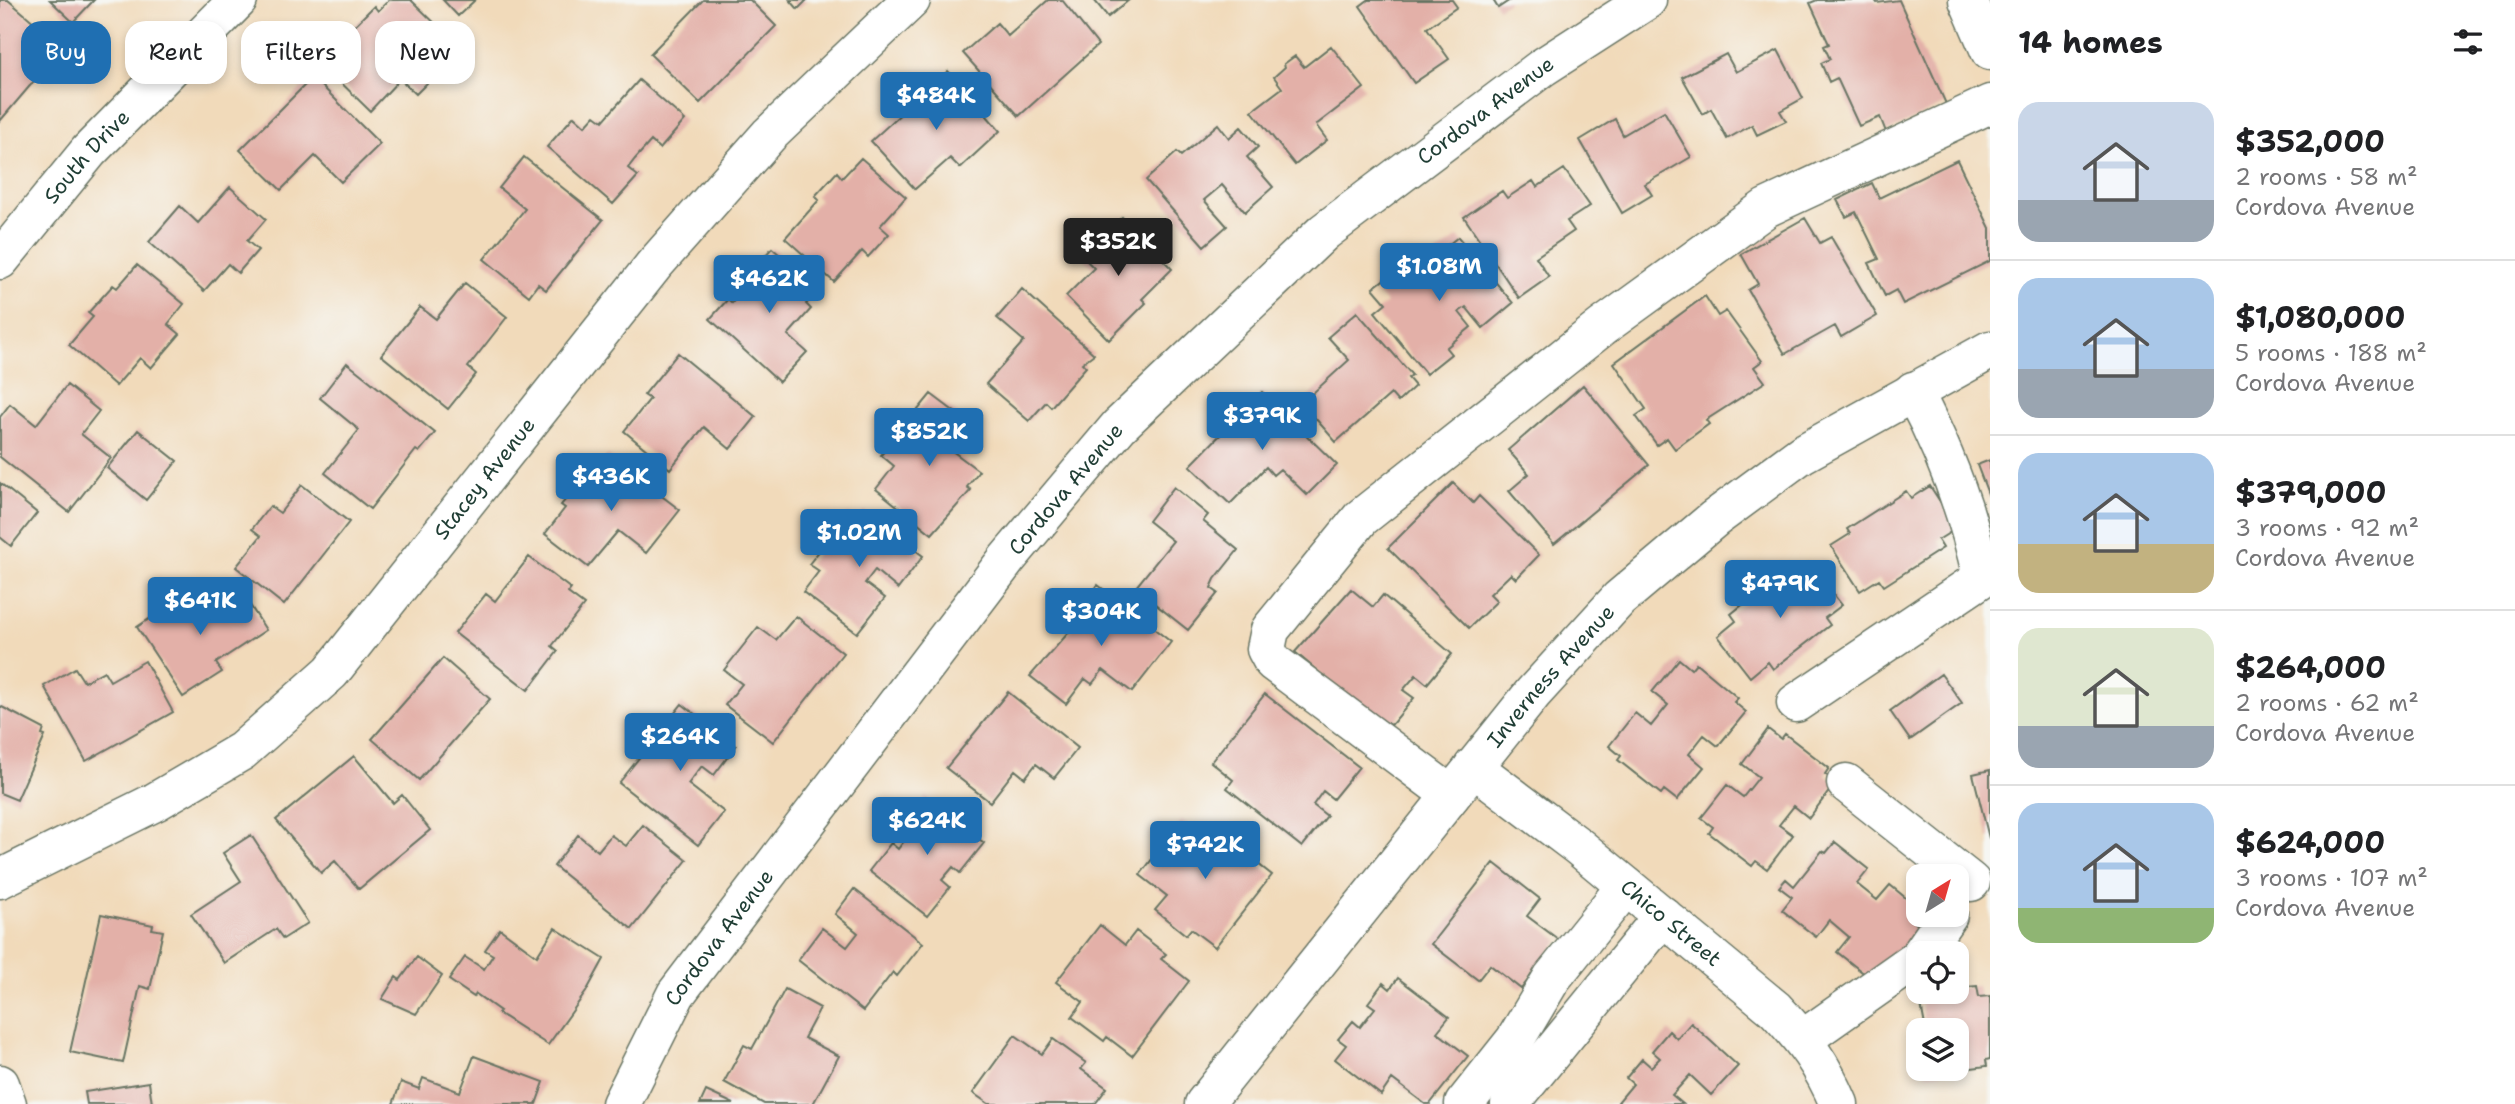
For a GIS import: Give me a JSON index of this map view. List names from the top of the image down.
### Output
{
  "streets": {
    "street": [
      "Cordova Avenue",
      "South Drive",
      "Stacey Avenue",
      "Inverness Avenue",
      "Chico Street"
    ]
  },
  "crossings": [
    ["Inverness Avenue", "Chico Street"]
  ],
  "north": "top right",
  "page": {
    "heading": "14 homes",
    "chip": [
      "Buy",
      "Rent",
      "Filters",
      "New"
    ],
    "price": [
      "$484K",
      "$352K",
      "$1.08M",
      "$462K",
      "$379K",
      "$852K",
      "$436K",
      "$1.02M",
      "$479K",
      "$641K",
      "$304K",
      "$264K",
      "$624K",
      "$742K"
    ],
    "list": [
      {
        "name": "$352,000",
        "note": "2 rooms · 58 m² · Cordova Avenue"
      },
      {
        "name": "$1,080,000",
        "note": "5 rooms · 188 m² · Cordova Avenue"
      },
      {
        "name": "$379,000",
        "note": "3 rooms · 92 m² · Cordova Avenue"
      },
      {
        "name": "$264,000",
        "note": "2 rooms · 62 m² · Cordova Avenue"
      },
      {
        "name": "$624,000",
        "note": "3 rooms · 107 m² · Cordova Avenue"
      }
    ]
  }
}
